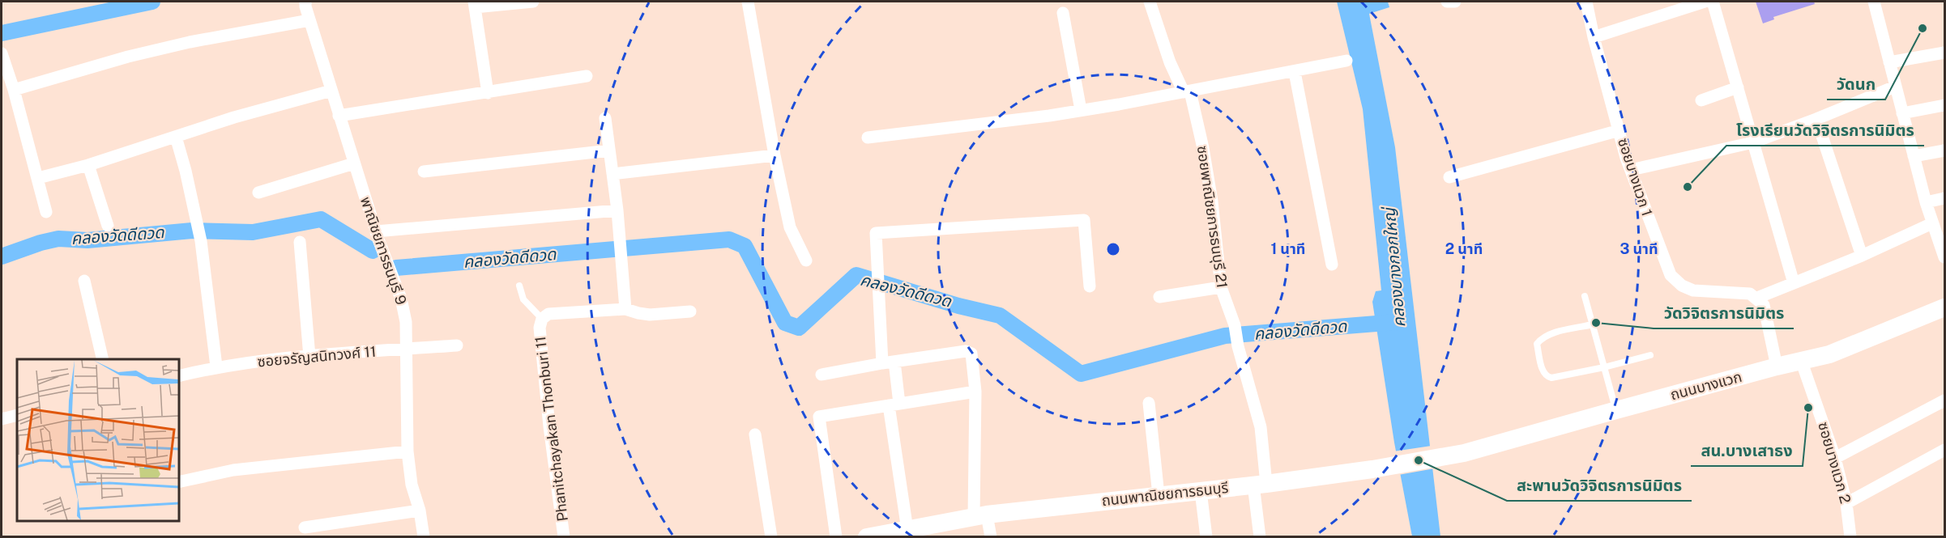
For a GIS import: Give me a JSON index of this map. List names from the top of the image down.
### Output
{
  "streets": {
    "main road": ["ถนนบางแวก", "ถนนพาณิชยการธนบุรี"],
    "street": [
      "ซอยบางแวก 1",
      "ซอยพาณิชยการธนบุรี 21",
      "พาณิชยการธนบุรี 9",
      "ซอยจรัญสนิทวงศ์ 11",
      "Phanitchayakan Thonburi 11",
      "ซอยบางแวก 2"
    ]
  },
  "crossings": [
    ["ซอยพาณิชยการธนบุรี 21", "ถนนพาณิชยการธนบุรี"],
    ["พาณิชยการธนบุรี 9", "ซอยจรัญสนิทวงศ์ 11"],
    ["ถนนบางแวก", "ซอยบางแวก 2"],
    ["ถนนบางแวก", "ถนนพาณิชยการธนบุรี"]
  ],
  "water": ["คลองวัดดีดวด", "คลองบางกอกใหญ่"],
  "places": [
    "วัดนก",
    "โรงเรียนวัดวิจิตรการนิมิตร",
    "วัดวิจิตรการนิมิตร",
    "สน.บางเสาธง",
    "สะพานวัดวิจิตรการนิมิตร"
  ],
  "rings": ["1 นาที", "2 นาที", "3 นาที"]
}
